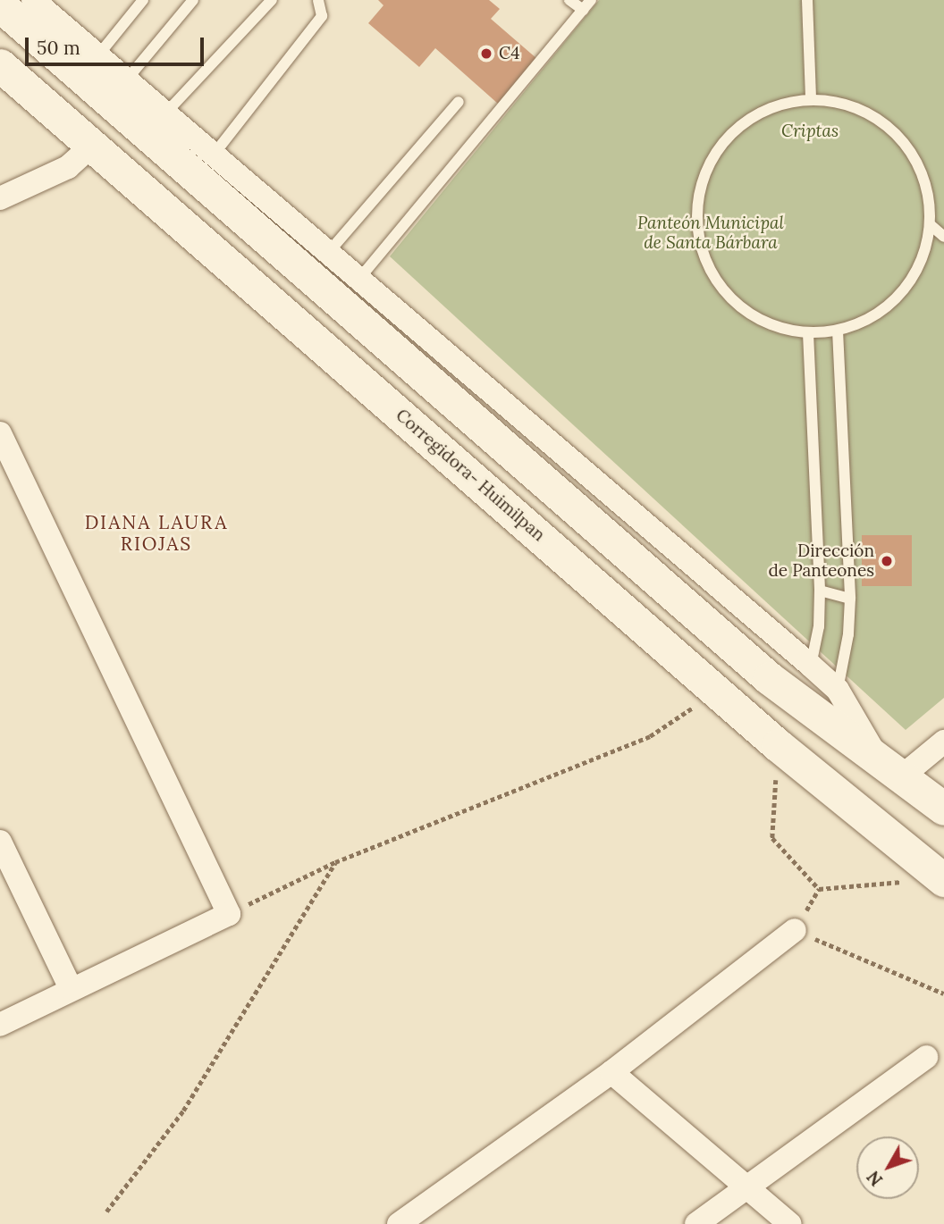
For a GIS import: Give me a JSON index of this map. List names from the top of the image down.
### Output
{
  "streets": {
    "main road": ["Corregidora- Huimilpan"]
  },
  "districts": ["DIANA LAURA RIOJAS"],
  "parks": ["Criptas", "Panteón Municipal de Santa Bárbara"],
  "places": ["C4", "Dirección de Panteones"],
  "scale_bar": "50 m",
  "north": "bottom left"
}
